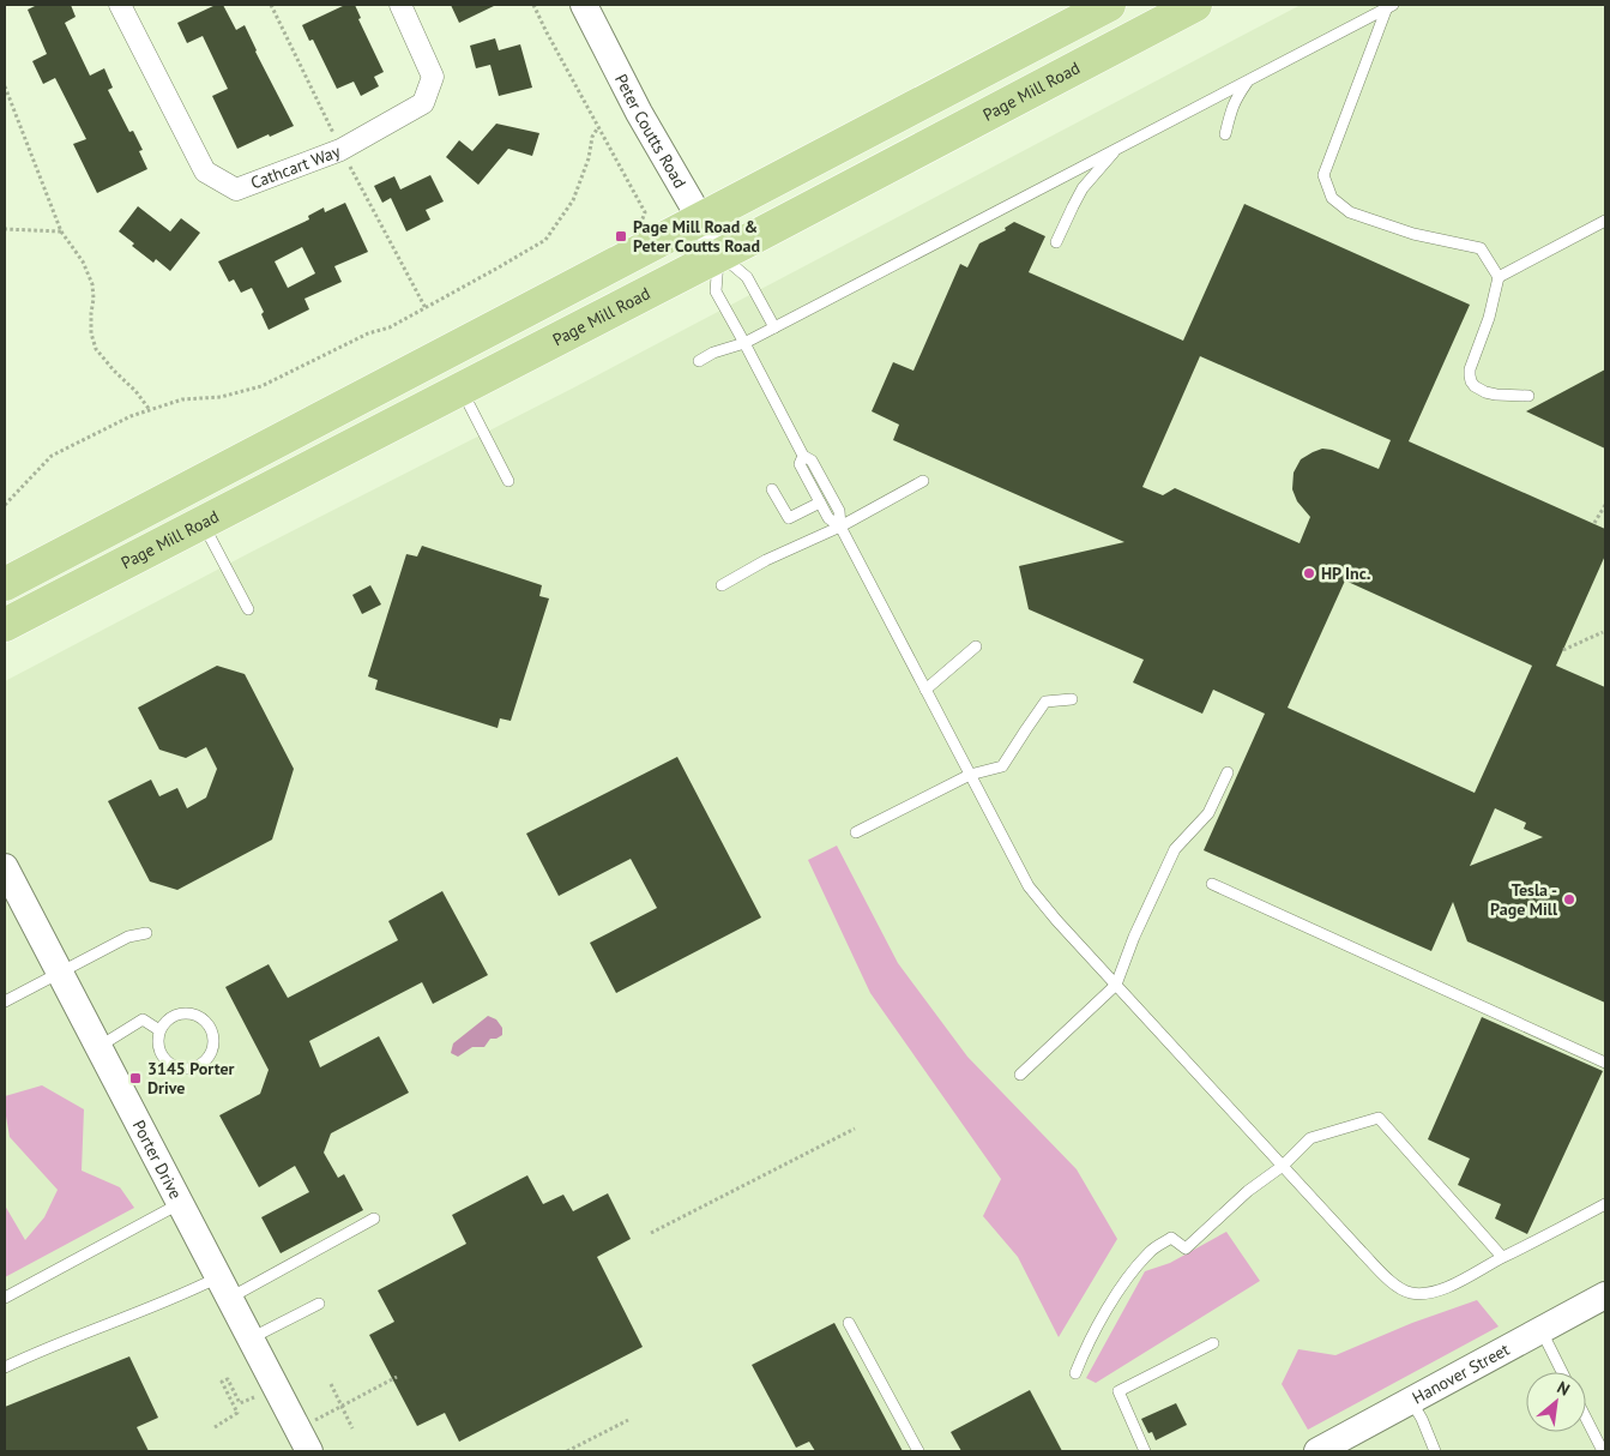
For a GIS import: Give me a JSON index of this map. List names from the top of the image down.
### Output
{
  "streets": {
    "main road": ["Page Mill Road"],
    "street": [
      "Peter Coutts Road",
      "Cathcart Way",
      "Porter Drive",
      "Hanover Street"
    ]
  },
  "crossings": [
    ["Page Mill Road", "Peter Coutts Road"]
  ],
  "places": {
    "transit": ["Page Mill Road & Peter Coutts Road", "3145 Porter Drive"],
    "other": ["HP Inc.", "Tesla - Page Mill"]
  },
  "north": "top right"
}
